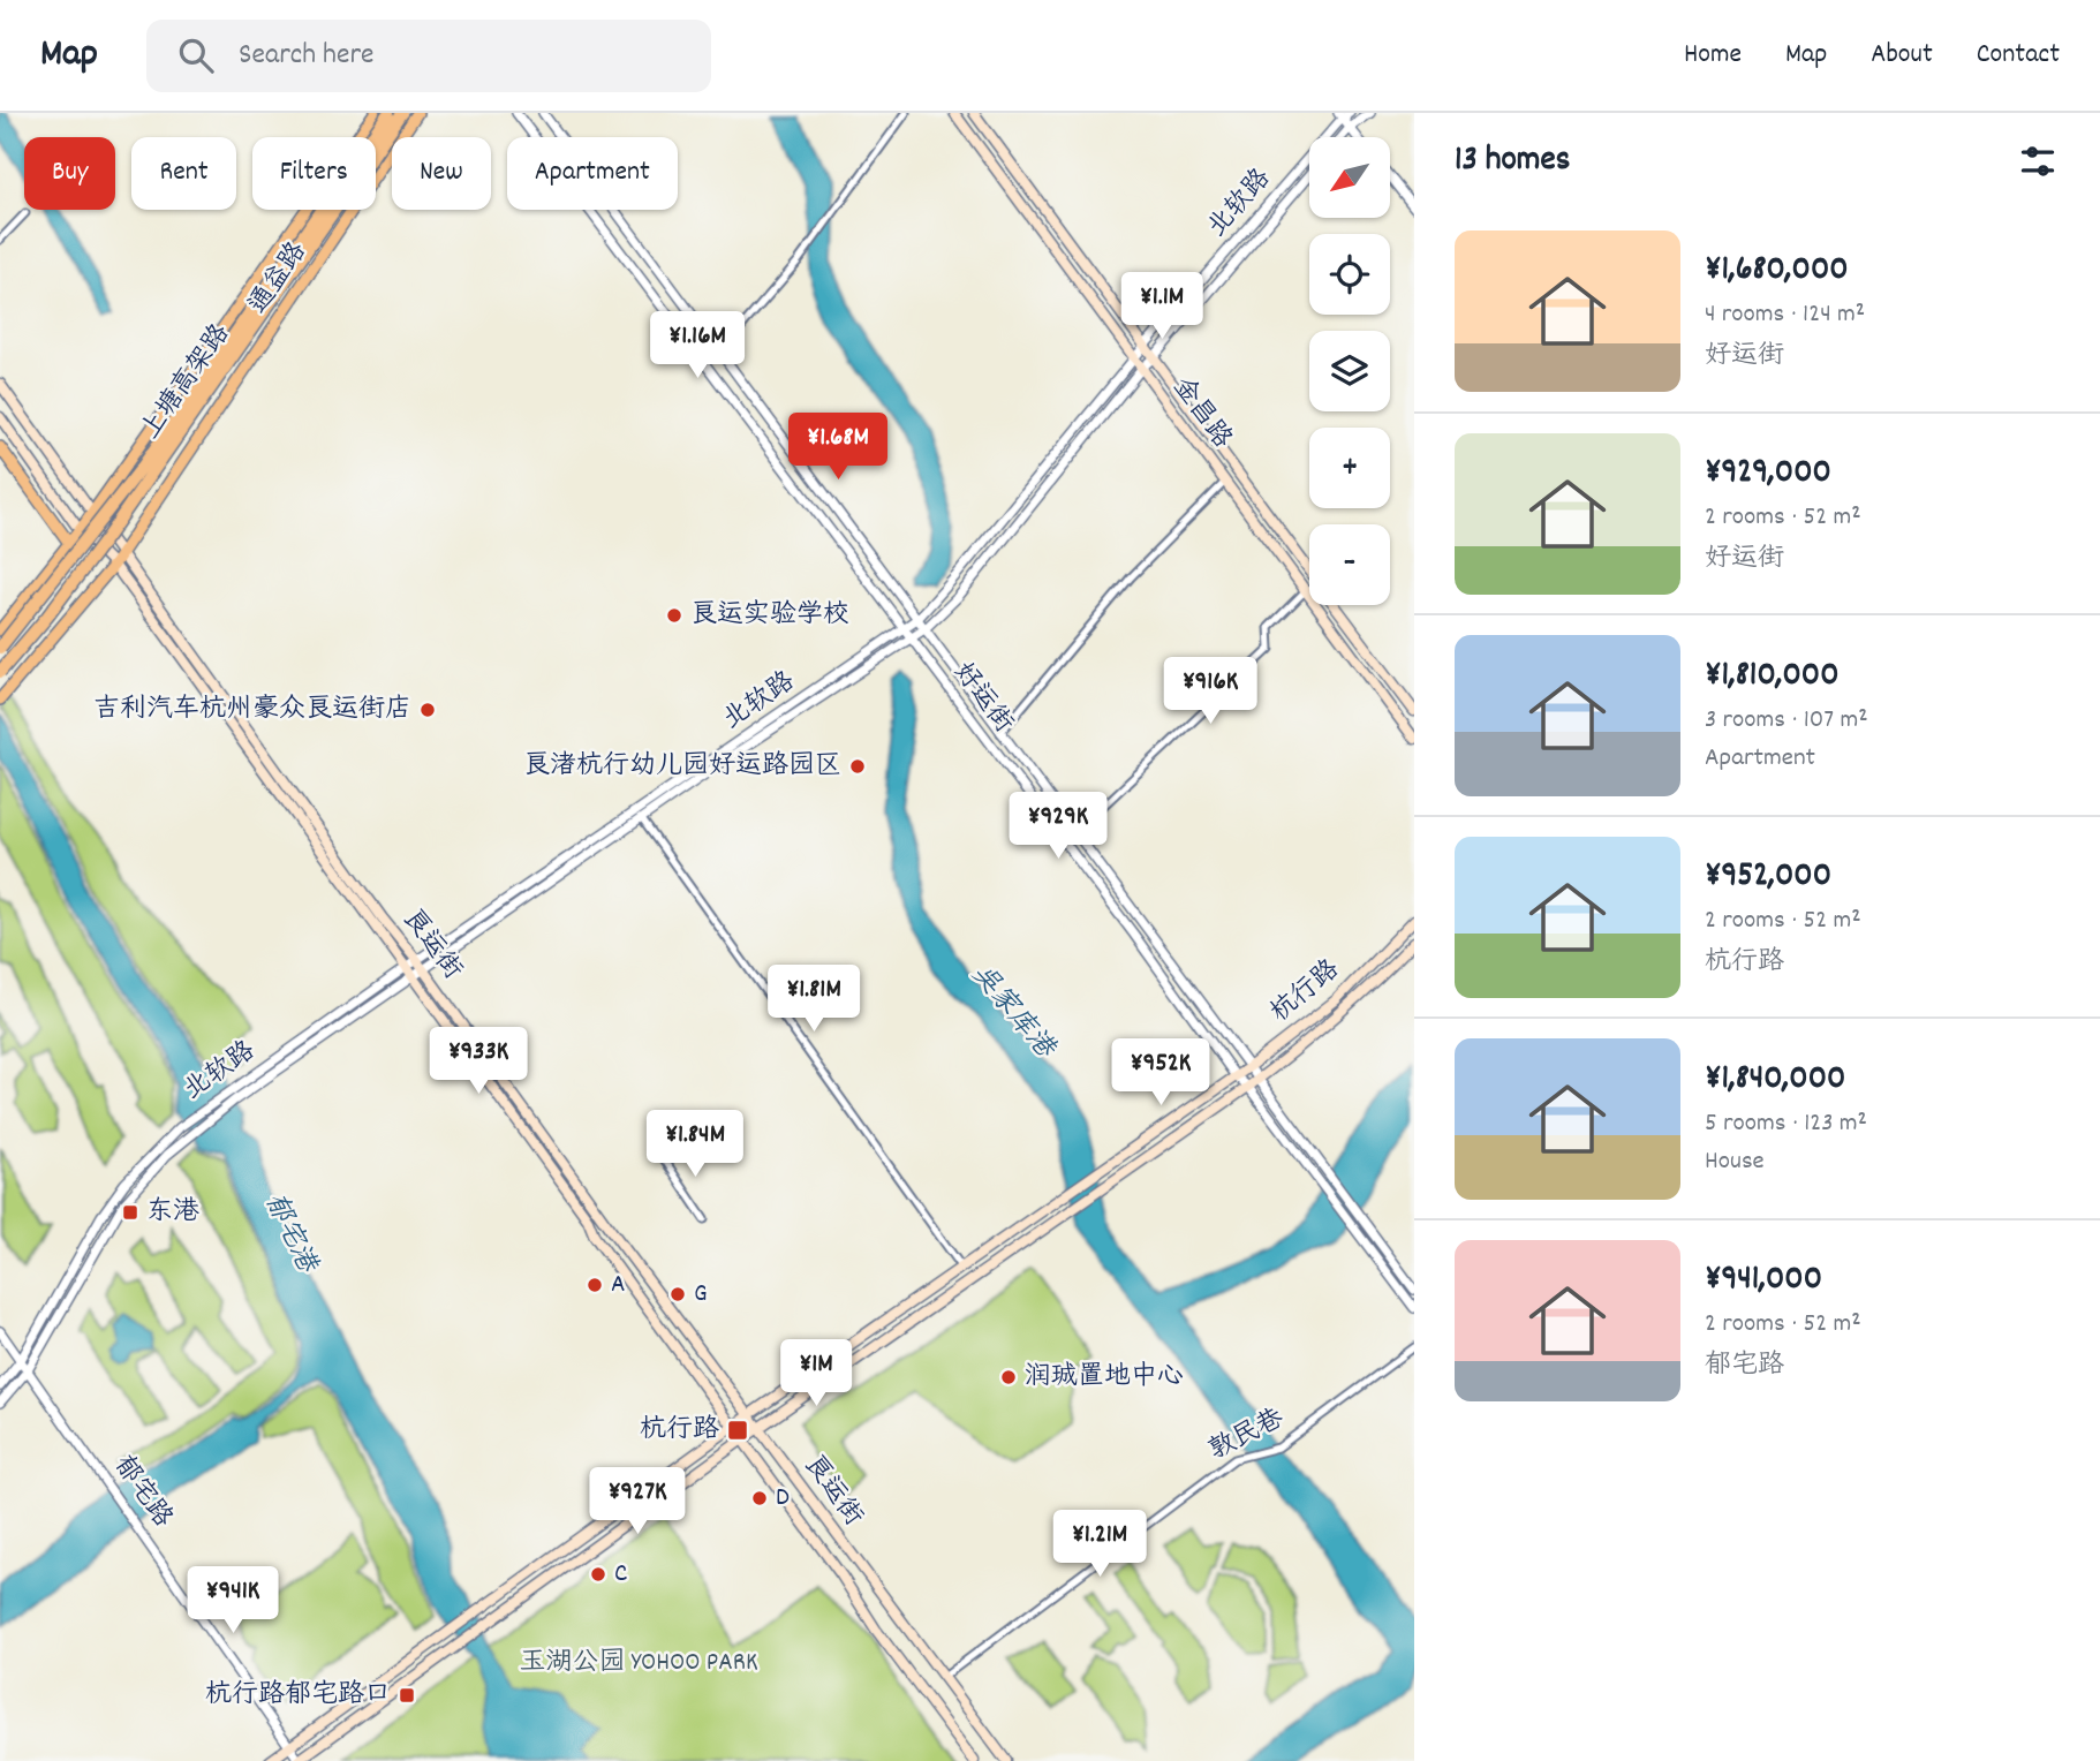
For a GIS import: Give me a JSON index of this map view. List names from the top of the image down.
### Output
{
  "streets": {
    "highway": ["上塘高架路"],
    "main road": [
      "通益路",
      "金昌路",
      "良运街",
      "杭行路"
    ],
    "street": [
      "北软路",
      "好运街",
      "敦民巷",
      "郁宅路"
    ]
  },
  "crossings": [
    ["北软路", "金昌路"],
    ["北软路", "好运街"],
    ["北软路", "良运街"],
    ["北软路", "郁宅路"],
    ["通益路", "良运街"],
    ["好运街", "杭行路"],
    ["良运街", "杭行路"],
    ["良运街", "敦民巷"],
    ["杭行路", "郁宅路"]
  ],
  "water": ["吴家库港", "郁宅港"],
  "parks": ["玉湖公园 YOHOO PARK"],
  "places": {
    "other": [
      "良运实验学校",
      "吉利汽车杭州豪众良运街店",
      "良渚杭行幼儿园好运路园区",
      "A",
      "G",
      "润珹置地中心",
      "D",
      "C"
    ],
    "transit": ["东港", "杭行路", "杭行路郁宅路口"]
  },
  "north": "bottom left",
  "page": {
    "header": "Map",
    "search": "Search here",
    "nav": [
      "Home",
      "Map",
      "About",
      "Contact"
    ],
    "heading": "13 homes",
    "map_buttons": ["+", "−"],
    "chip": [
      "Buy",
      "Rent",
      "Filters",
      "New",
      "Apartment"
    ],
    "list": [
      {
        "name": "¥1,680,000",
        "note": "4 rooms · 124 m² · 好运街"
      },
      {
        "name": "¥929,000",
        "note": "2 rooms · 52 m² · 好运街"
      },
      {
        "name": "¥1,810,000",
        "note": "3 rooms · 107 m² · Apartment"
      },
      {
        "name": "¥952,000",
        "note": "2 rooms · 52 m² · 杭行路"
      },
      {
        "name": "¥1,840,000",
        "note": "5 rooms · 123 m² · House"
      },
      {
        "name": "¥941,000",
        "note": "2 rooms · 52 m² · 郁宅路"
      }
    ],
    "price": [
      "¥1.1M",
      "¥1.16M",
      "¥1.68M",
      "¥916K",
      "¥929K",
      "¥1.81M",
      "¥933K",
      "¥952K",
      "¥1.84M",
      "¥1M",
      "¥927K",
      "¥1.21M",
      "¥941K"
    ]
  }
}
